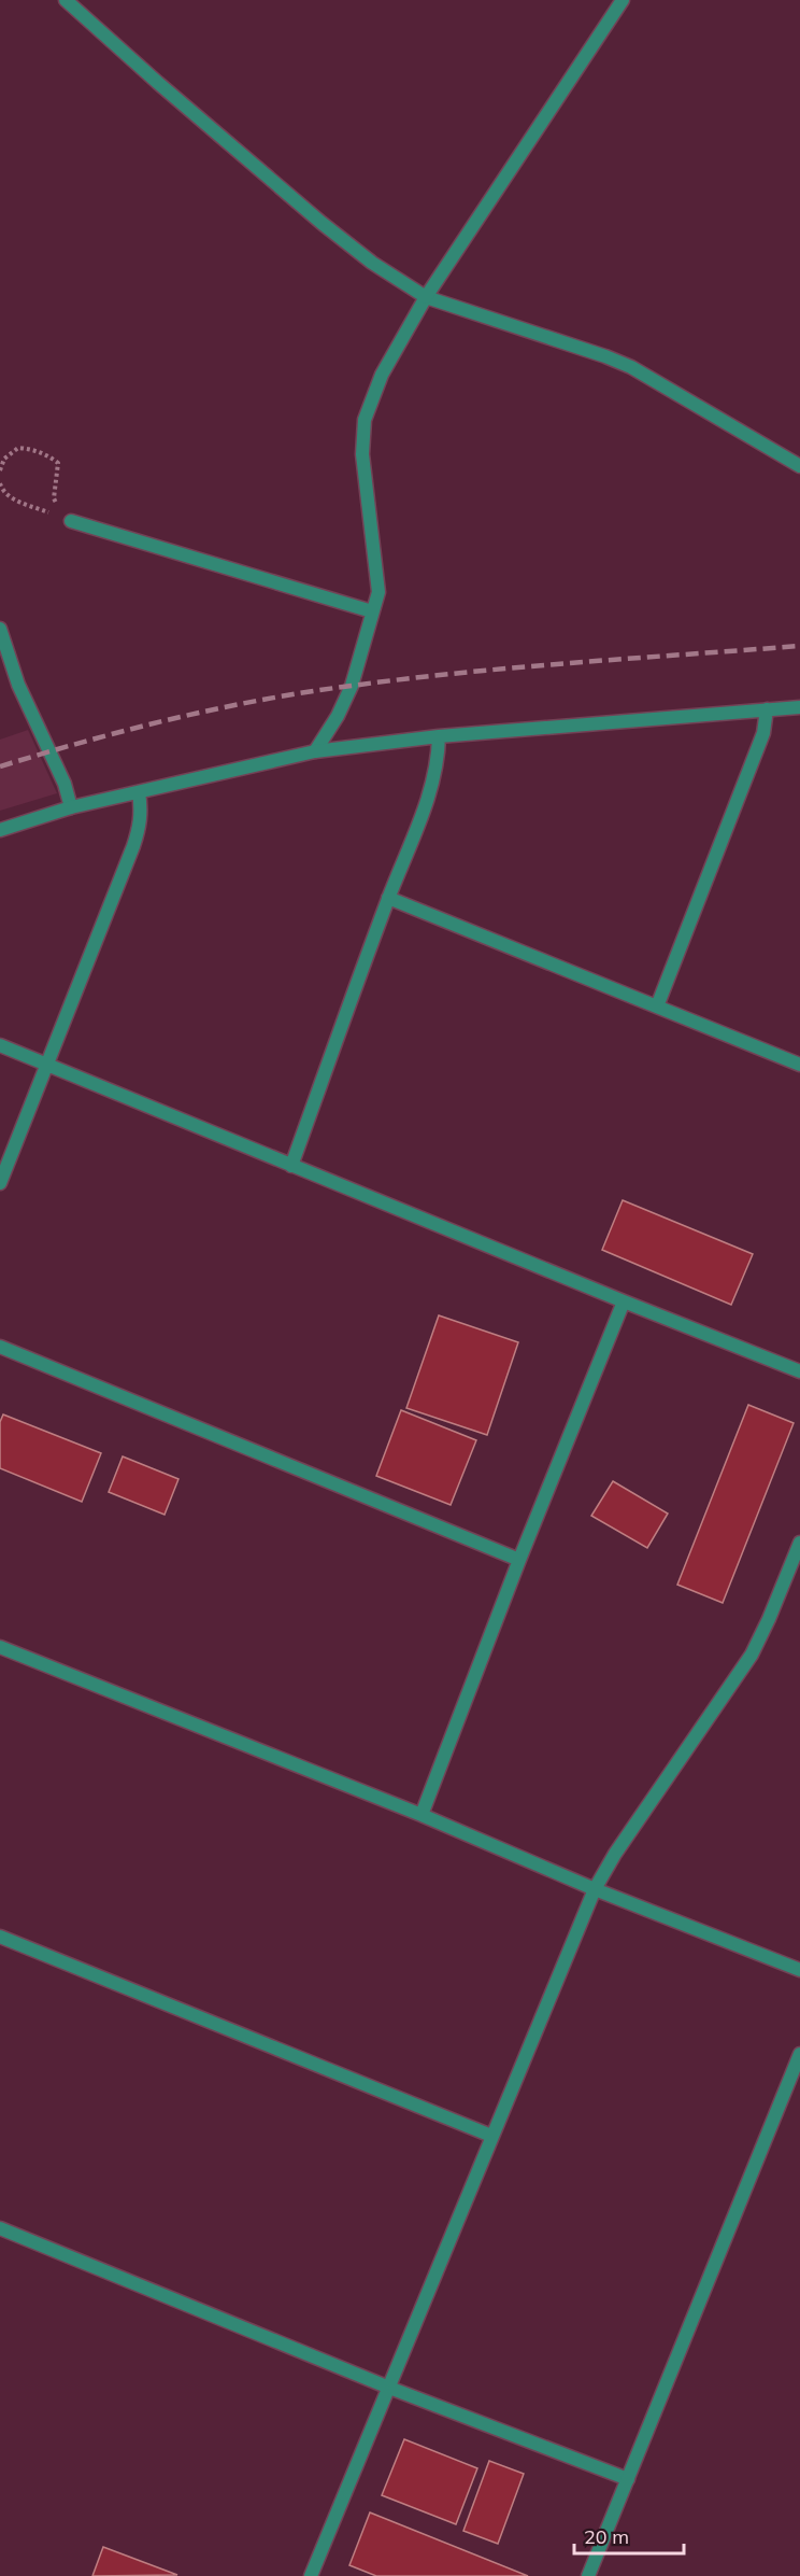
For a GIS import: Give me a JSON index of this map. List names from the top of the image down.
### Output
{
  "scale_bar": "20 m"
}
